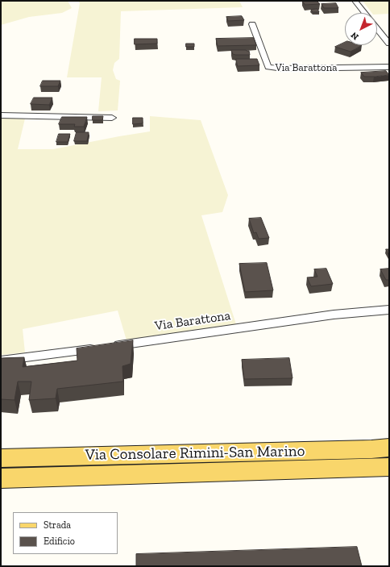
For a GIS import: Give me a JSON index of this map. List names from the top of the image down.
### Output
{
  "streets": {
    "main road": ["Via Consolare Rimini-San Marino"],
    "street": ["Via Barattona"]
  },
  "legend": ["Strada", "Edificio"],
  "north": "bottom left"
}
